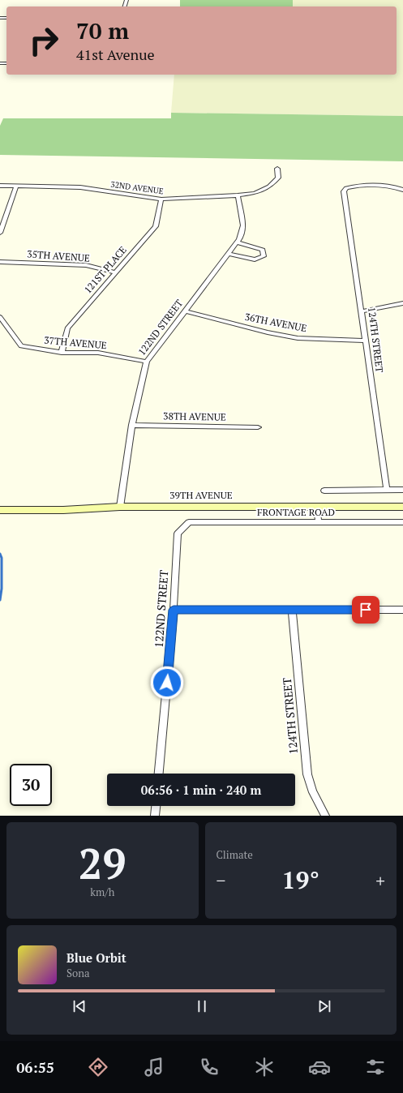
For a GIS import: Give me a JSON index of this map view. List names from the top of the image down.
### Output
{
  "streets": {
    "main road": ["39TH AVENUE"],
    "street": [
      "32ND AVENUE",
      "35TH AVENUE",
      "121ST PLACE",
      "36TH AVENUE",
      "122ND STREET",
      "124TH STREET",
      "37TH AVENUE",
      "38TH AVENUE",
      "FRONTAGE ROAD"
    ]
  },
  "crossings": [
    ["32ND AVENUE", "121ST PLACE"],
    ["32ND AVENUE", "122ND STREET"],
    ["35TH AVENUE", "121ST PLACE"],
    ["121ST PLACE", "37TH AVENUE"],
    ["36TH AVENUE", "122ND STREET"],
    ["36TH AVENUE", "124TH STREET"],
    ["122ND STREET", "37TH AVENUE"],
    ["122ND STREET", "38TH AVENUE"],
    ["122ND STREET", "39TH AVENUE"],
    ["122ND STREET", "FRONTAGE ROAD"]
  ],
  "page": {
    "turn": ["70 m", "41st Avenue"],
    "limit": "30",
    "trip": "06:56 · 1 min · 240 m",
    "tile": [
      ["29", "km/h"],
      "Climate"
    ],
    "heat": ["−", "19°", "+"],
    "song": ["Blue Orbit", "Sona"],
    "tabs": "06:55"
  }
}
